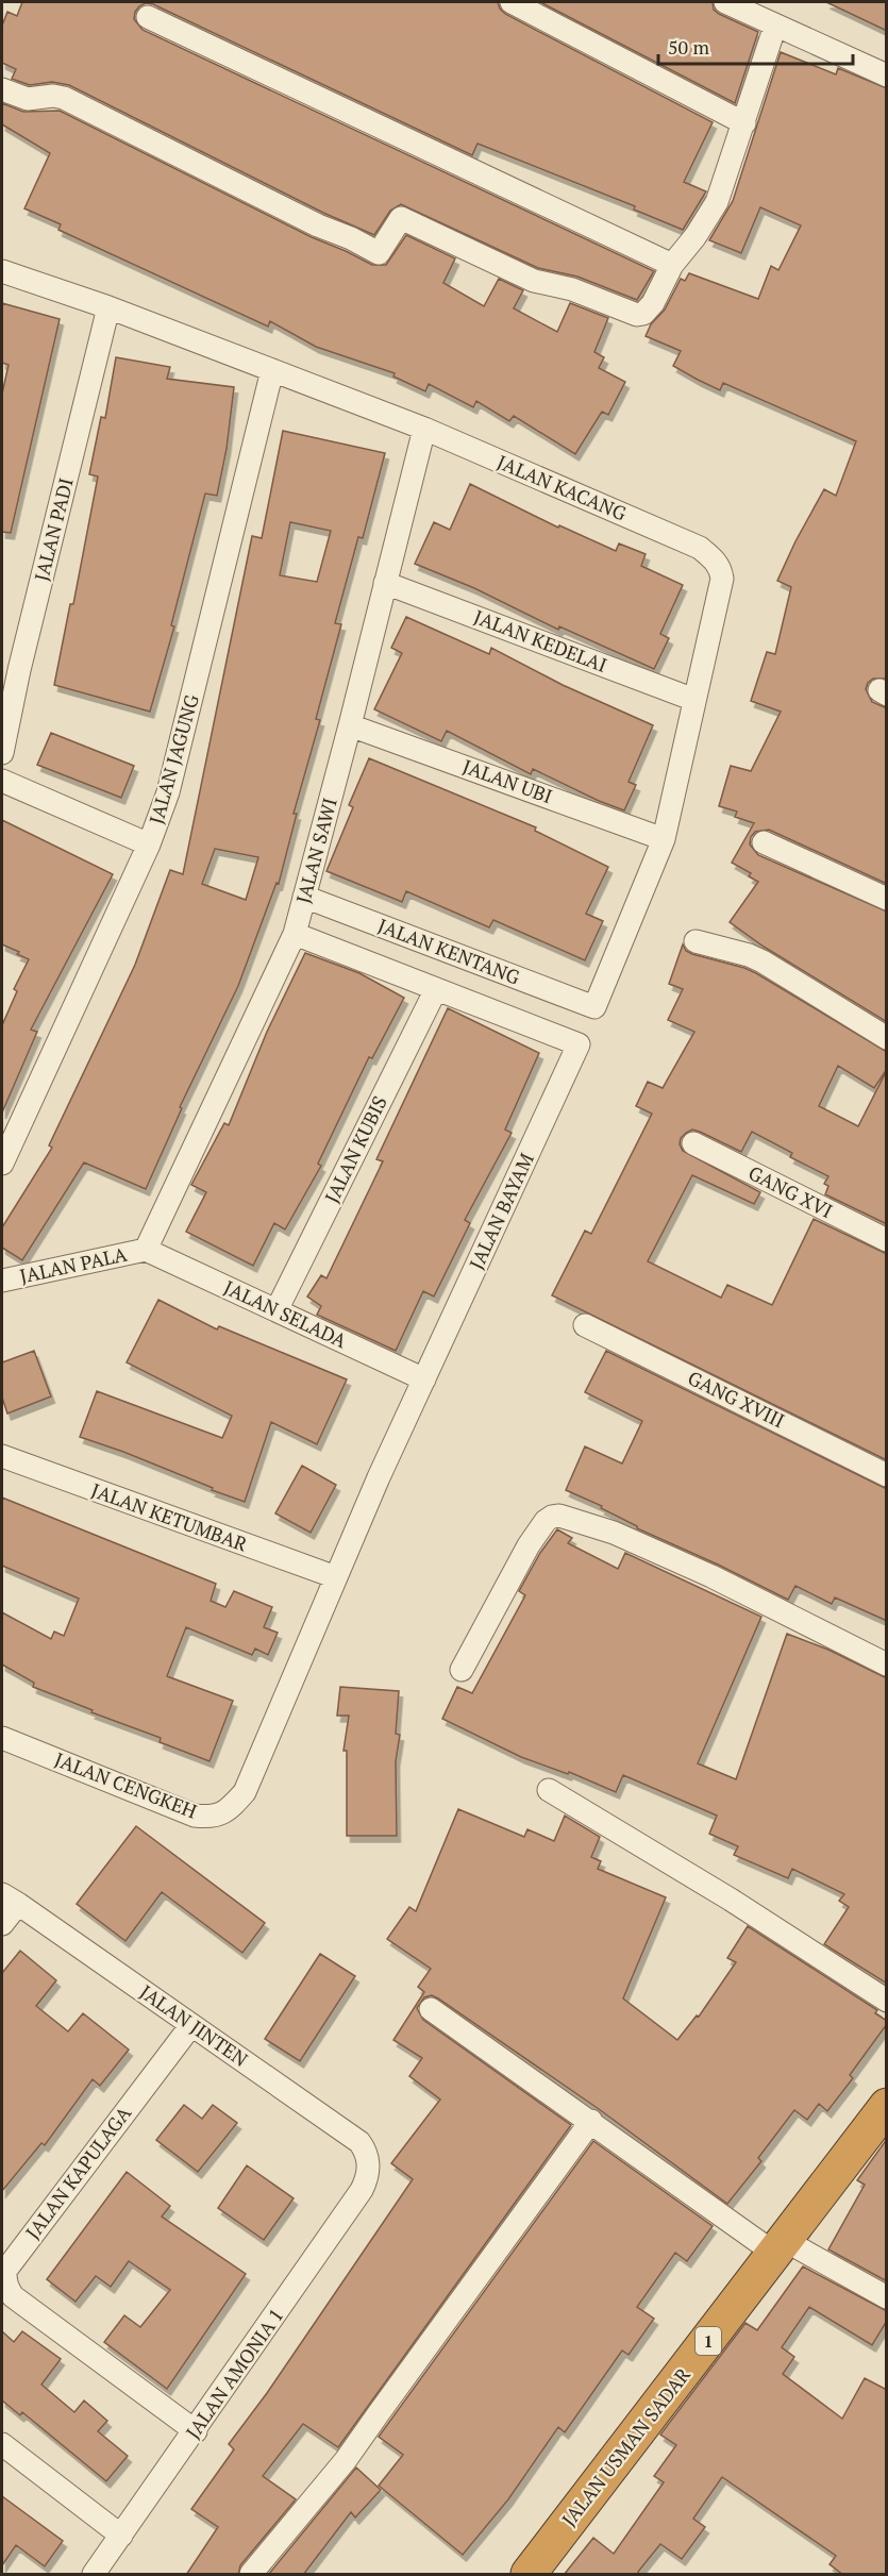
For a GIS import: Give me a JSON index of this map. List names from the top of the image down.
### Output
{
  "streets": {
    "highway": ["1", "JALAN USMAN SADAR"],
    "street": [
      "JALAN KACANG",
      "JALAN PADI",
      "JALAN KEDELAI",
      "JALAN JAGUNG",
      "JALAN UBI",
      "JALAN SAWI",
      "JALAN KENTANG",
      "JALAN KUBIS",
      "GANG XVI",
      "JALAN BAYAM",
      "JALAN PALA",
      "JALAN SELADA",
      "GANG XVIII",
      "JALAN KETUMBAR",
      "JALAN CENGKEH",
      "JALAN JINTEN",
      "JALAN KAPULAGA",
      "JALAN AMONIA 1"
    ]
  },
  "crossings": [
    ["JALAN KACANG", "JALAN PADI"],
    ["JALAN KACANG", "JALAN KEDELAI"],
    ["JALAN KACANG", "JALAN JAGUNG"],
    ["JALAN KACANG", "JALAN SAWI"],
    ["JALAN KEDELAI", "JALAN SAWI"],
    ["JALAN UBI", "JALAN SAWI"],
    ["JALAN UBI", "JALAN KENTANG"],
    ["JALAN SAWI", "JALAN KENTANG"],
    ["JALAN SAWI", "JALAN PALA"],
    ["JALAN SAWI", "JALAN SELADA"],
    ["JALAN KUBIS", "JALAN BAYAM"],
    ["JALAN KUBIS", "JALAN SELADA"],
    ["JALAN BAYAM", "JALAN SELADA"],
    ["JALAN BAYAM", "JALAN KETUMBAR"],
    ["JALAN BAYAM", "JALAN CENGKEH"],
    ["JALAN PALA", "JALAN SELADA"],
    ["JALAN JINTEN", "JALAN KAPULAGA"],
    ["JALAN JINTEN", "JALAN AMONIA 1"],
    ["JALAN KAPULAGA", "JALAN AMONIA 1"]
  ],
  "scale_bar": "50 m"
}
